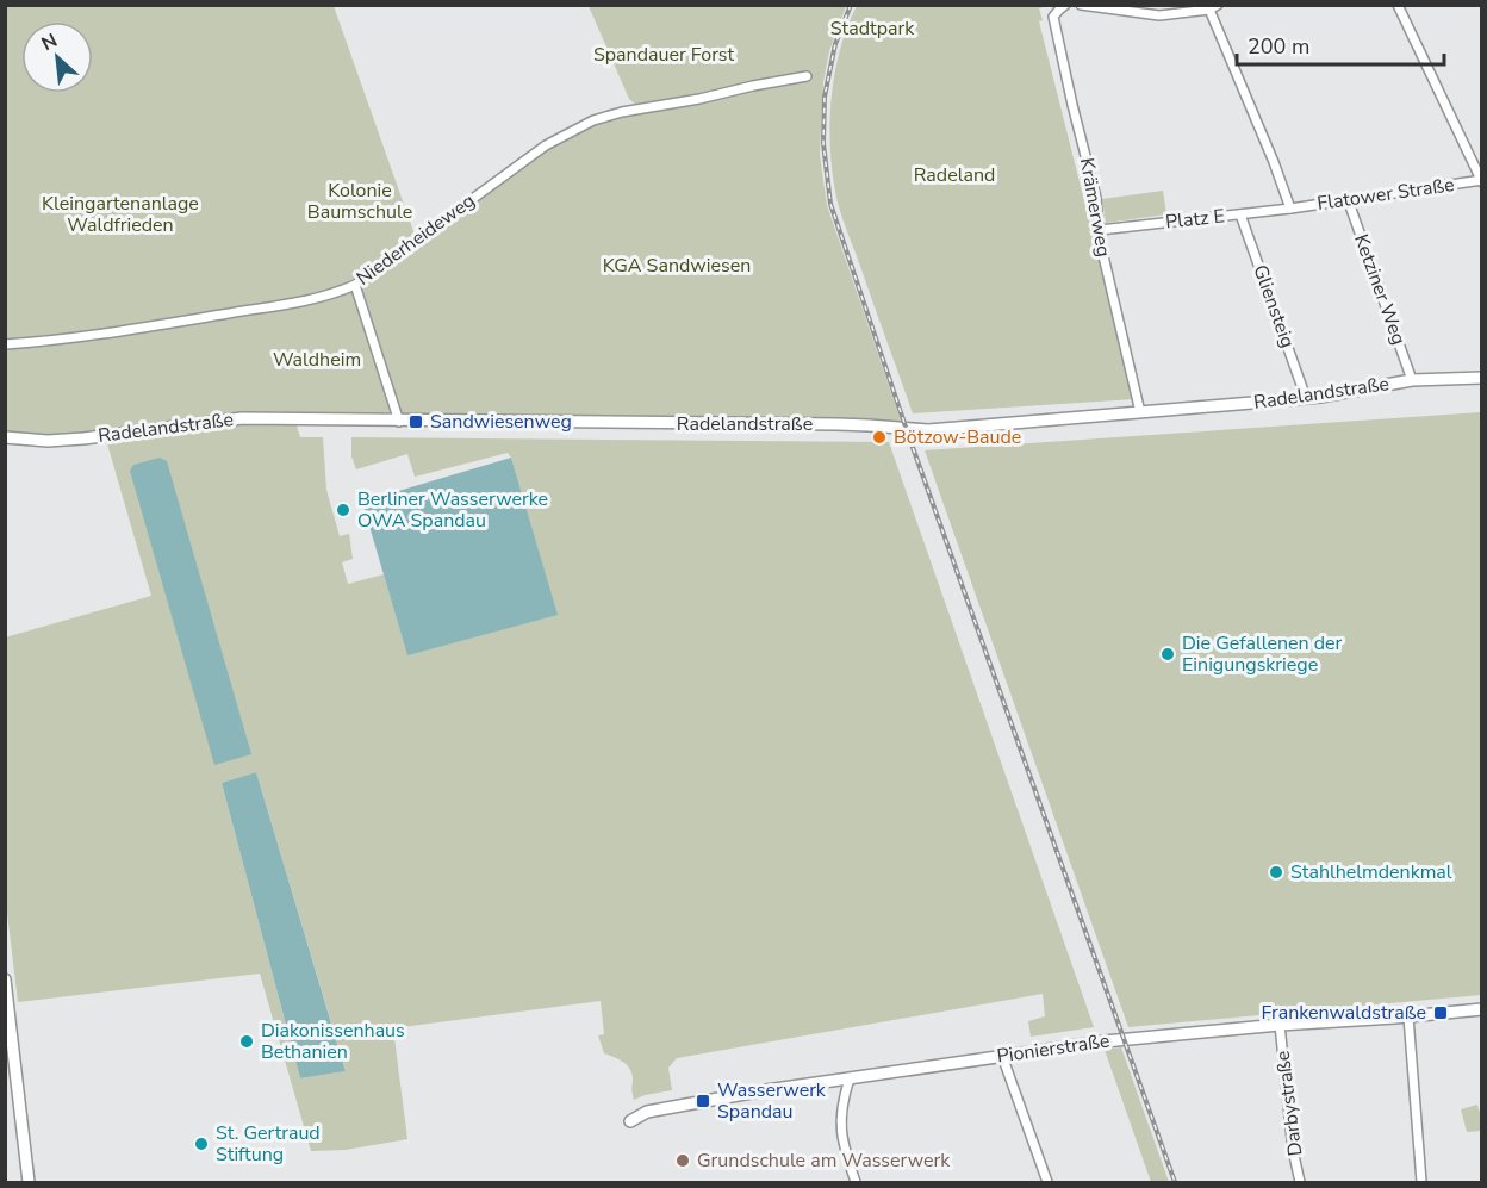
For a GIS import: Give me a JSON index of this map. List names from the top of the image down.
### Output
{
  "streets": {
    "street": [
      "Flatower Straße",
      "Krämerweg",
      "Platz E",
      "Niederheideweg",
      "Ketziner Weg",
      "Gliensteig",
      "Radelandstraße",
      "Pionierstraße",
      "Darbystraße"
    ]
  },
  "crossings": [
    ["Flatower Straße", "Platz E"],
    ["Flatower Straße", "Ketziner Weg"],
    ["Krämerweg", "Platz E"],
    ["Krämerweg", "Radelandstraße"],
    ["Platz E", "Gliensteig"],
    ["Ketziner Weg", "Radelandstraße"],
    ["Gliensteig", "Radelandstraße"],
    ["Pionierstraße", "Darbystraße"]
  ],
  "parks": [
    "Stadtpark",
    "Spandauer Forst",
    "Radeland",
    "Kolonie Baumschule",
    "Kleingartenanlage Waldfrieden",
    "KGA Sandwiesen",
    "Waldheim"
  ],
  "places": {
    "transit": ["Sandwiesenweg", "Frankenwaldstraße", "Wasserwerk Spandau"],
    "other": [
      "Bötzow-Baude",
      "Berliner Wasserwerke OWA Spandau",
      "Die Gefallenen der Einigungskriege",
      "Stahlhelmdenkmal",
      "Diakonissenhaus Bethanien",
      "St. Gertraud Stiftung",
      "Grundschule am Wasserwerk"
    ]
  },
  "scale_bar": "200 m",
  "north": "top left"
}
